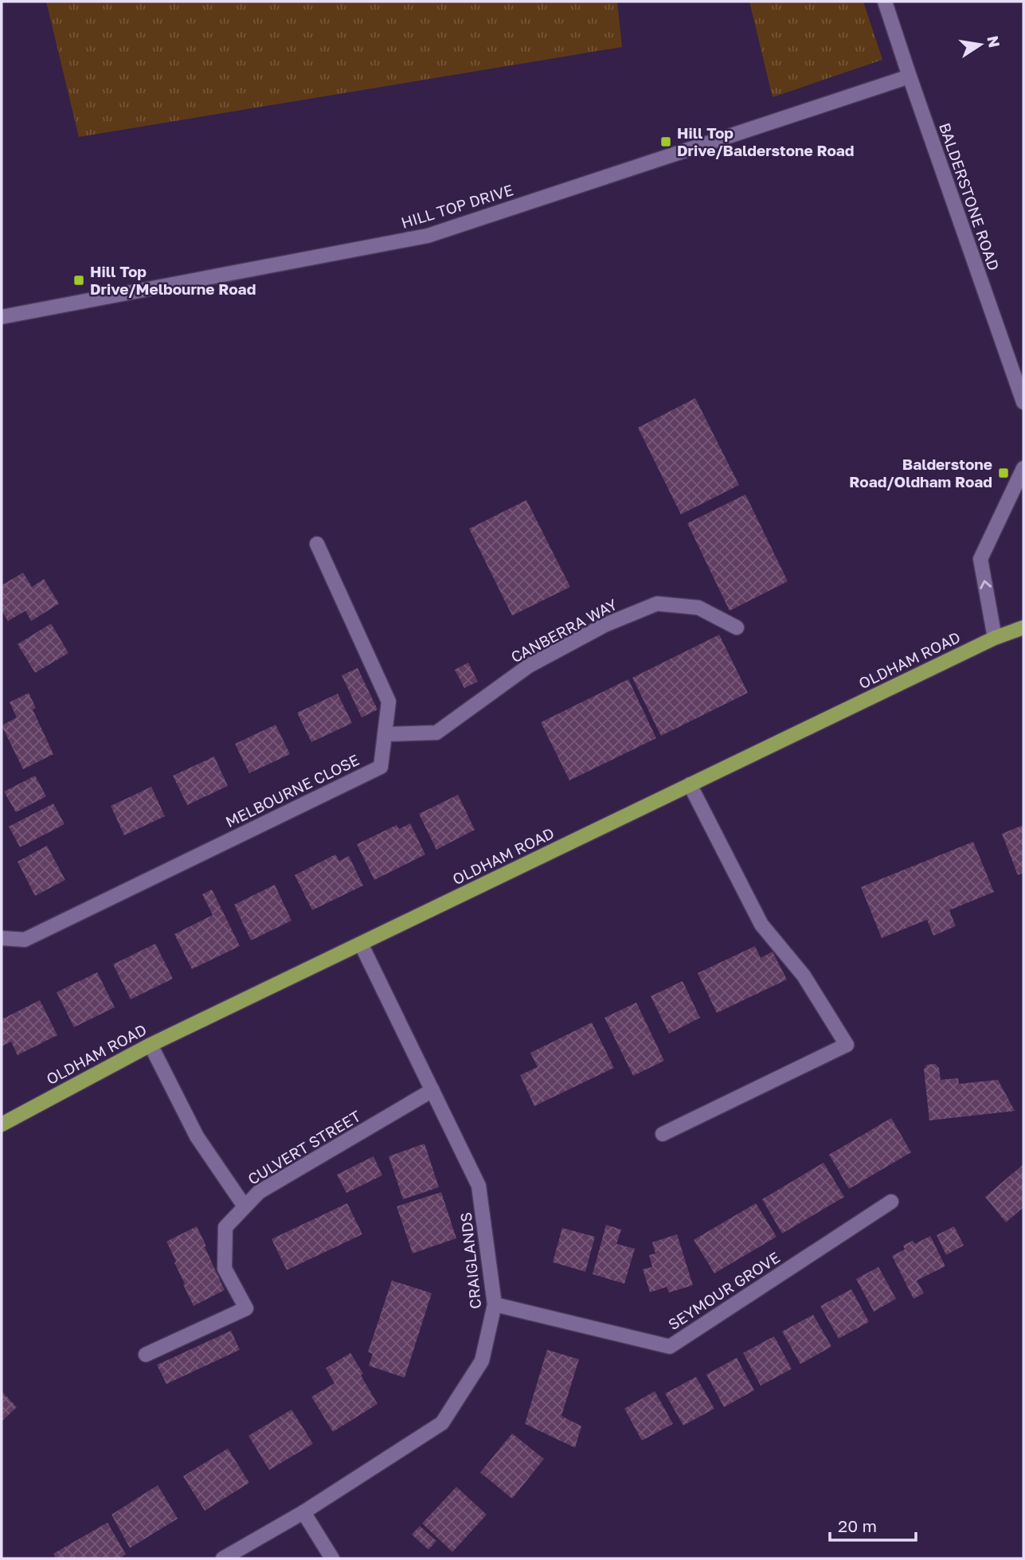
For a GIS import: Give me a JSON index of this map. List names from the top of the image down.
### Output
{
  "streets": {
    "main road": ["OLDHAM ROAD"],
    "street": [
      "BALDERSTONE ROAD",
      "HILL TOP DRIVE",
      "CANBERRA WAY",
      "MELBOURNE CLOSE",
      "CULVERT STREET",
      "CRAIGLANDS",
      "SEYMOUR GROVE"
    ]
  },
  "crossings": [
    ["BALDERSTONE ROAD", "HILL TOP DRIVE"],
    ["CANBERRA WAY", "MELBOURNE CLOSE"],
    ["OLDHAM ROAD", "CRAIGLANDS"],
    ["CULVERT STREET", "CRAIGLANDS"],
    ["CRAIGLANDS", "SEYMOUR GROVE"]
  ],
  "places": {
    "transit": ["Hill Top Drive/Balderstone Road", "Hill Top Drive/Melbourne Road", "Balderstone Road/Oldham Road"]
  },
  "scale_bar": "20 m",
  "north": "right"
}
